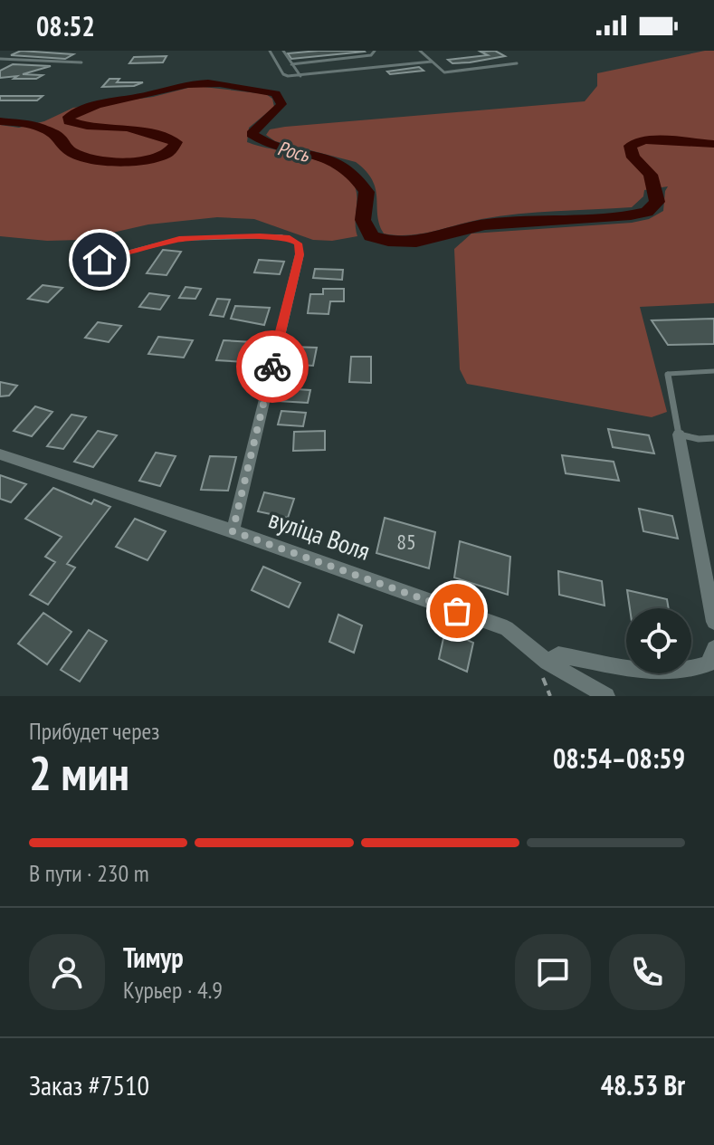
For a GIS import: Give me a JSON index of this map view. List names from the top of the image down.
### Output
{
  "streets": {
    "street": ["вуліца Воля"]
  },
  "water": ["Рось"],
  "house_numbers": ["85"],
  "page": {
    "status": "08:52",
    "heading": ["2 мин", "Прибудет через", "08:54–08:59"],
    "panel": [
      "Тимур",
      "Курьер · 4.9",
      "Заказ #7510",
      "48.53 Br"
    ],
    "bar": "В пути · 230 m"
  }
}
